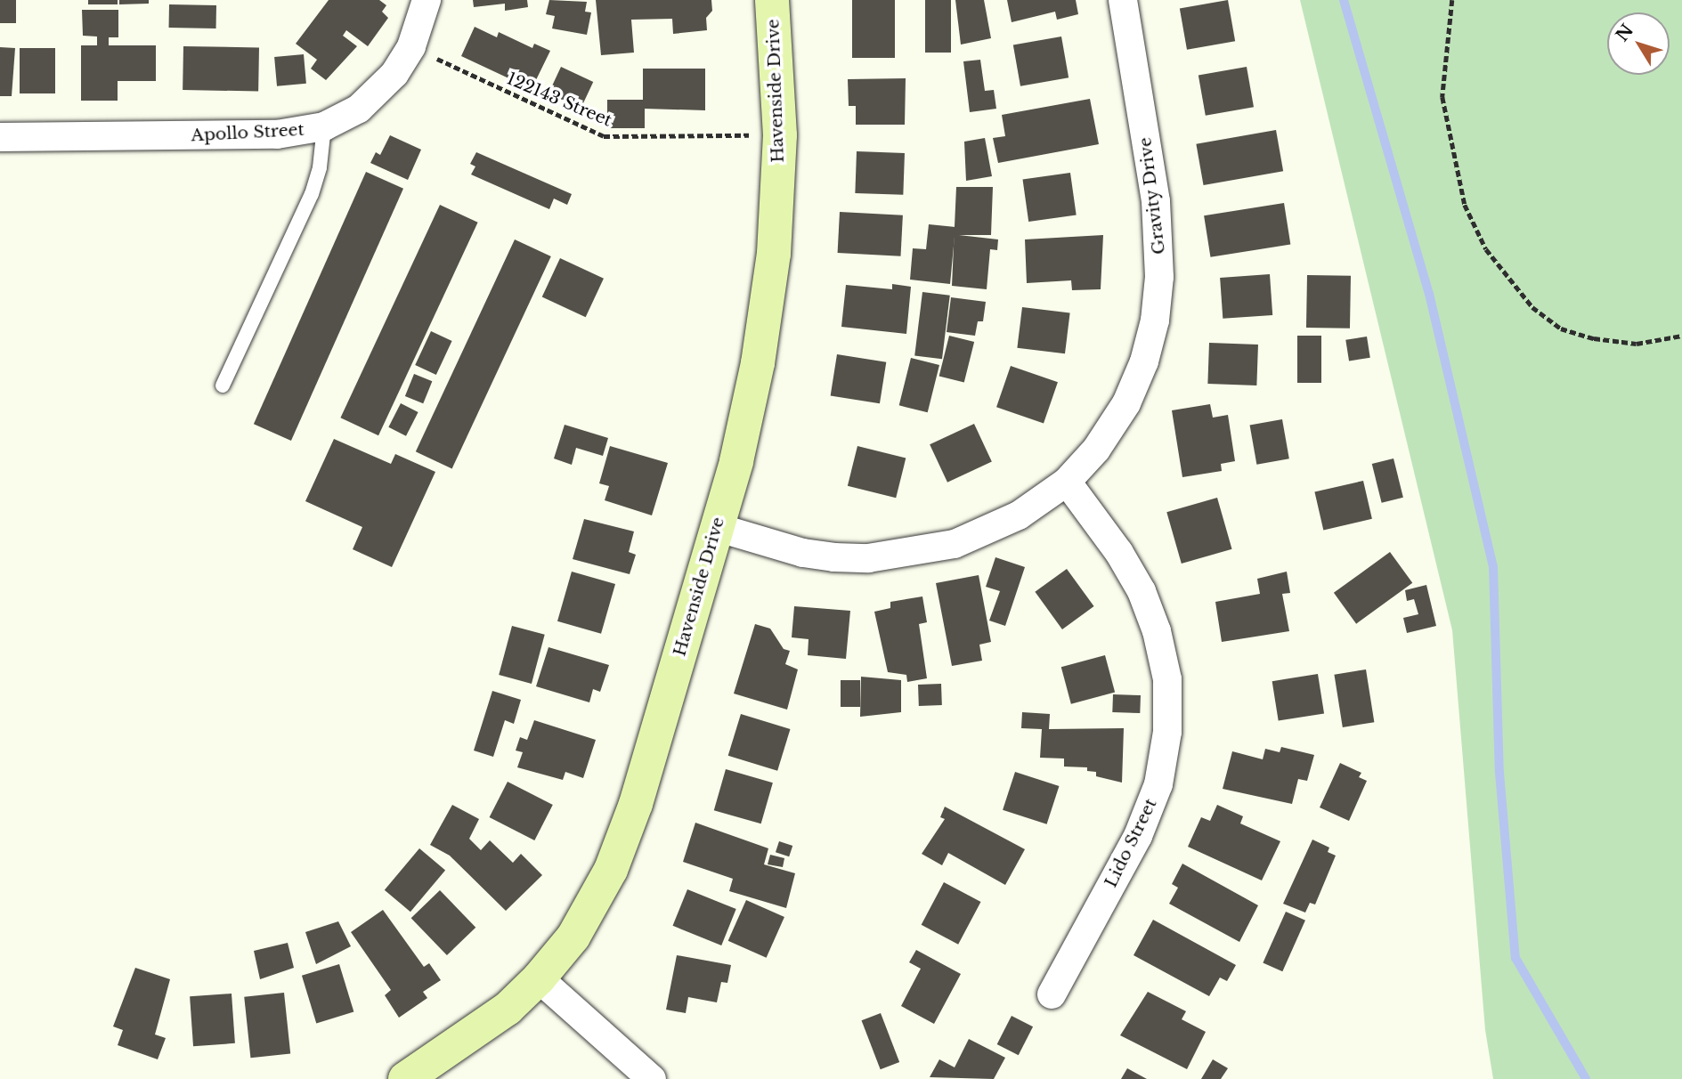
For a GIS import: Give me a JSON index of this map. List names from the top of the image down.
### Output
{
  "streets": {
    "street": [
      "Havenside Drive",
      "Apollo Street",
      "Gravity Drive",
      "Lido Street"
    ],
    "path": ["122143 Street"]
  },
  "crossings": [
    ["Havenside Drive", "122143 Street"],
    ["Havenside Drive", "Gravity Drive"],
    ["122143 Street", "Apollo Street"],
    ["Gravity Drive", "Lido Street"]
  ],
  "north": "top left"
}
